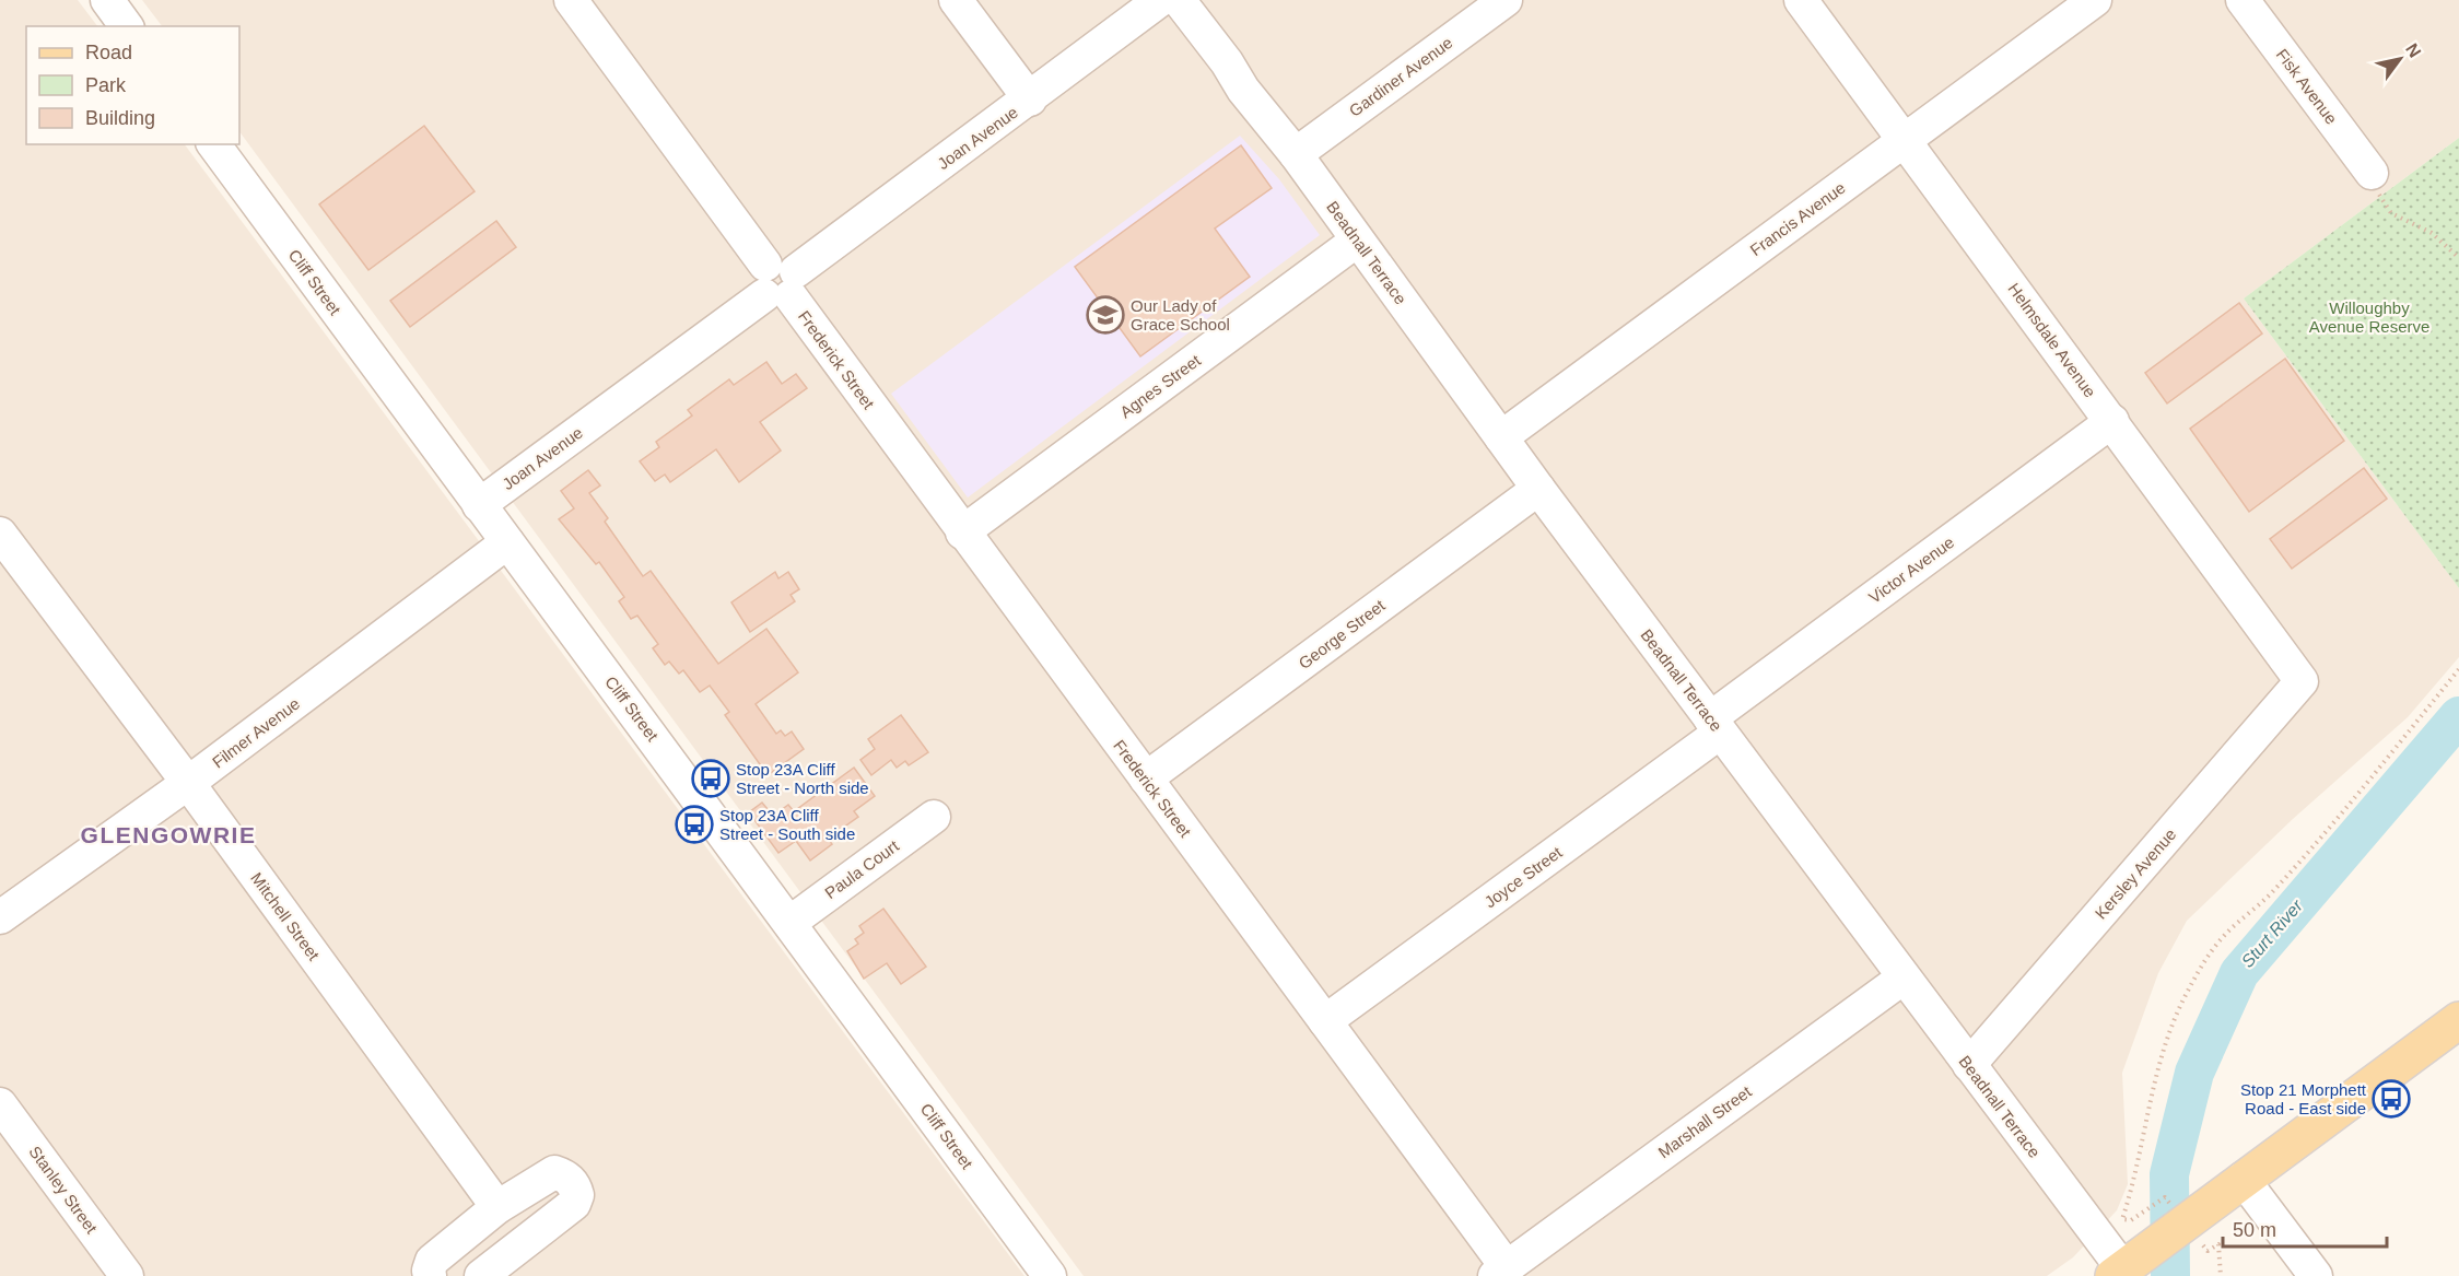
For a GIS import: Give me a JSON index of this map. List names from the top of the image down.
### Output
{
  "streets": {
    "street": [
      "Gardiner Avenue",
      "Fisk Avenue",
      "Joan Avenue",
      "Francis Avenue",
      "Beadnall Terrace",
      "Cliff Street",
      "Helmsdale Avenue",
      "Frederick Street",
      "Agnes Street",
      "Victor Avenue",
      "George Street",
      "Filmer Avenue",
      "Paula Court",
      "Kersley Avenue",
      "Joyce Street",
      "Mitchell Street",
      "Marshall Street",
      "Stanley Street"
    ]
  },
  "crossings": [
    ["Gardiner Avenue", "Beadnall Terrace"],
    ["Joan Avenue", "Beadnall Terrace"],
    ["Joan Avenue", "Cliff Street"],
    ["Joan Avenue", "Frederick Street"],
    ["Francis Avenue", "Beadnall Terrace"],
    ["Francis Avenue", "Helmsdale Avenue"],
    ["Beadnall Terrace", "Agnes Street"],
    ["Beadnall Terrace", "Victor Avenue"],
    ["Beadnall Terrace", "George Street"],
    ["Beadnall Terrace", "Kersley Avenue"],
    ["Beadnall Terrace", "Joyce Street"],
    ["Beadnall Terrace", "Marshall Street"],
    ["Cliff Street", "Filmer Avenue"],
    ["Cliff Street", "Paula Court"],
    ["Helmsdale Avenue", "Victor Avenue"],
    ["Helmsdale Avenue", "Kersley Avenue"],
    ["Frederick Street", "Agnes Street"],
    ["Frederick Street", "George Street"],
    ["Frederick Street", "Joyce Street"],
    ["Frederick Street", "Marshall Street"],
    ["Victor Avenue", "Joyce Street"],
    ["Filmer Avenue", "Mitchell Street"]
  ],
  "districts": ["GLENGOWRIE"],
  "water": ["Sturt River"],
  "parks": ["Willoughby Avenue Reserve"],
  "places": {
    "school or university": ["Our Lady of Grace School"],
    "bus stop": ["Stop 23A Cliff Street - North side", "Stop 23A Cliff Street - South side", "Stop 21 Morphett Road - East side"]
  },
  "legend": ["Road", "Park", "Building"],
  "scale_bar": "50 m",
  "north": "top right"
}
